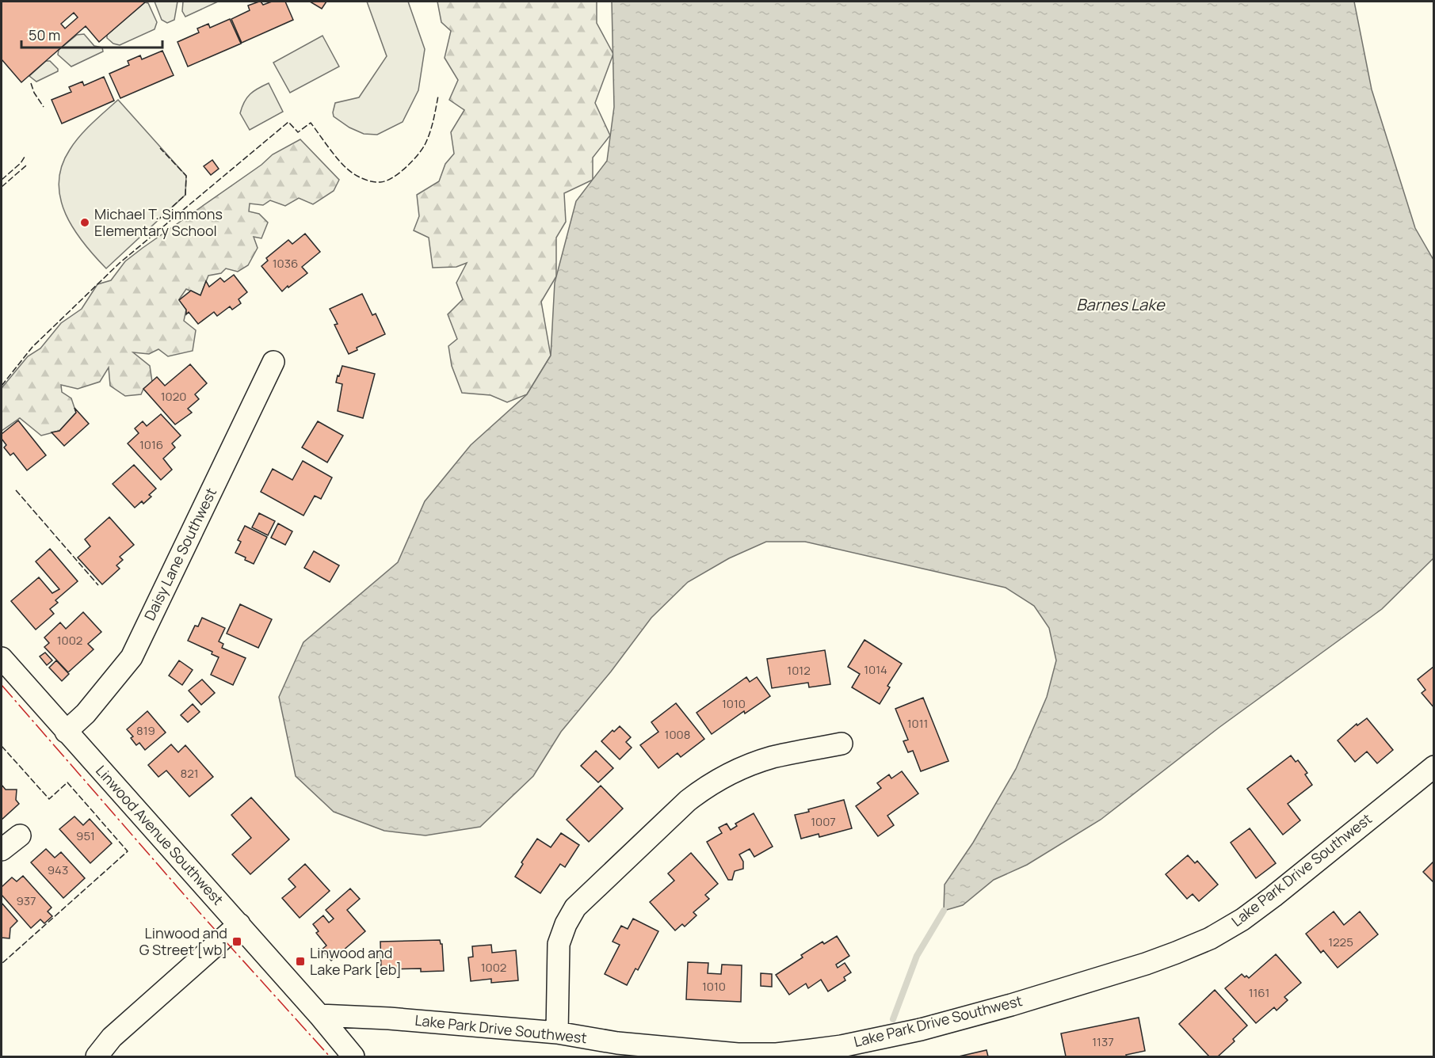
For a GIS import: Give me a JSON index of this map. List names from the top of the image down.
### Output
{
  "streets": {
    "street": ["Daisy Lane Southwest", "Linwood Avenue Southwest", "Lake Park Drive Southwest"]
  },
  "crossings": [
    ["Daisy Lane Southwest", "Linwood Avenue Southwest"],
    ["Linwood Avenue Southwest", "Lake Park Drive Southwest"]
  ],
  "water": ["Barnes Lake"],
  "places": {
    "other": ["Michael T. Simmons Elementary School"],
    "transit": ["Linwood and G Street [wb]", "Linwood and Lake Park [eb]"]
  },
  "house_numbers": [
    "1036",
    "1020",
    "1016",
    "1002",
    "1014",
    "1012",
    "1010",
    "1011",
    "819",
    "1008",
    "821",
    "1007",
    "951",
    "943",
    "937",
    "1225",
    "1002",
    "1010",
    "1161",
    "1137"
  ],
  "scale_bar": "50 m"
}
